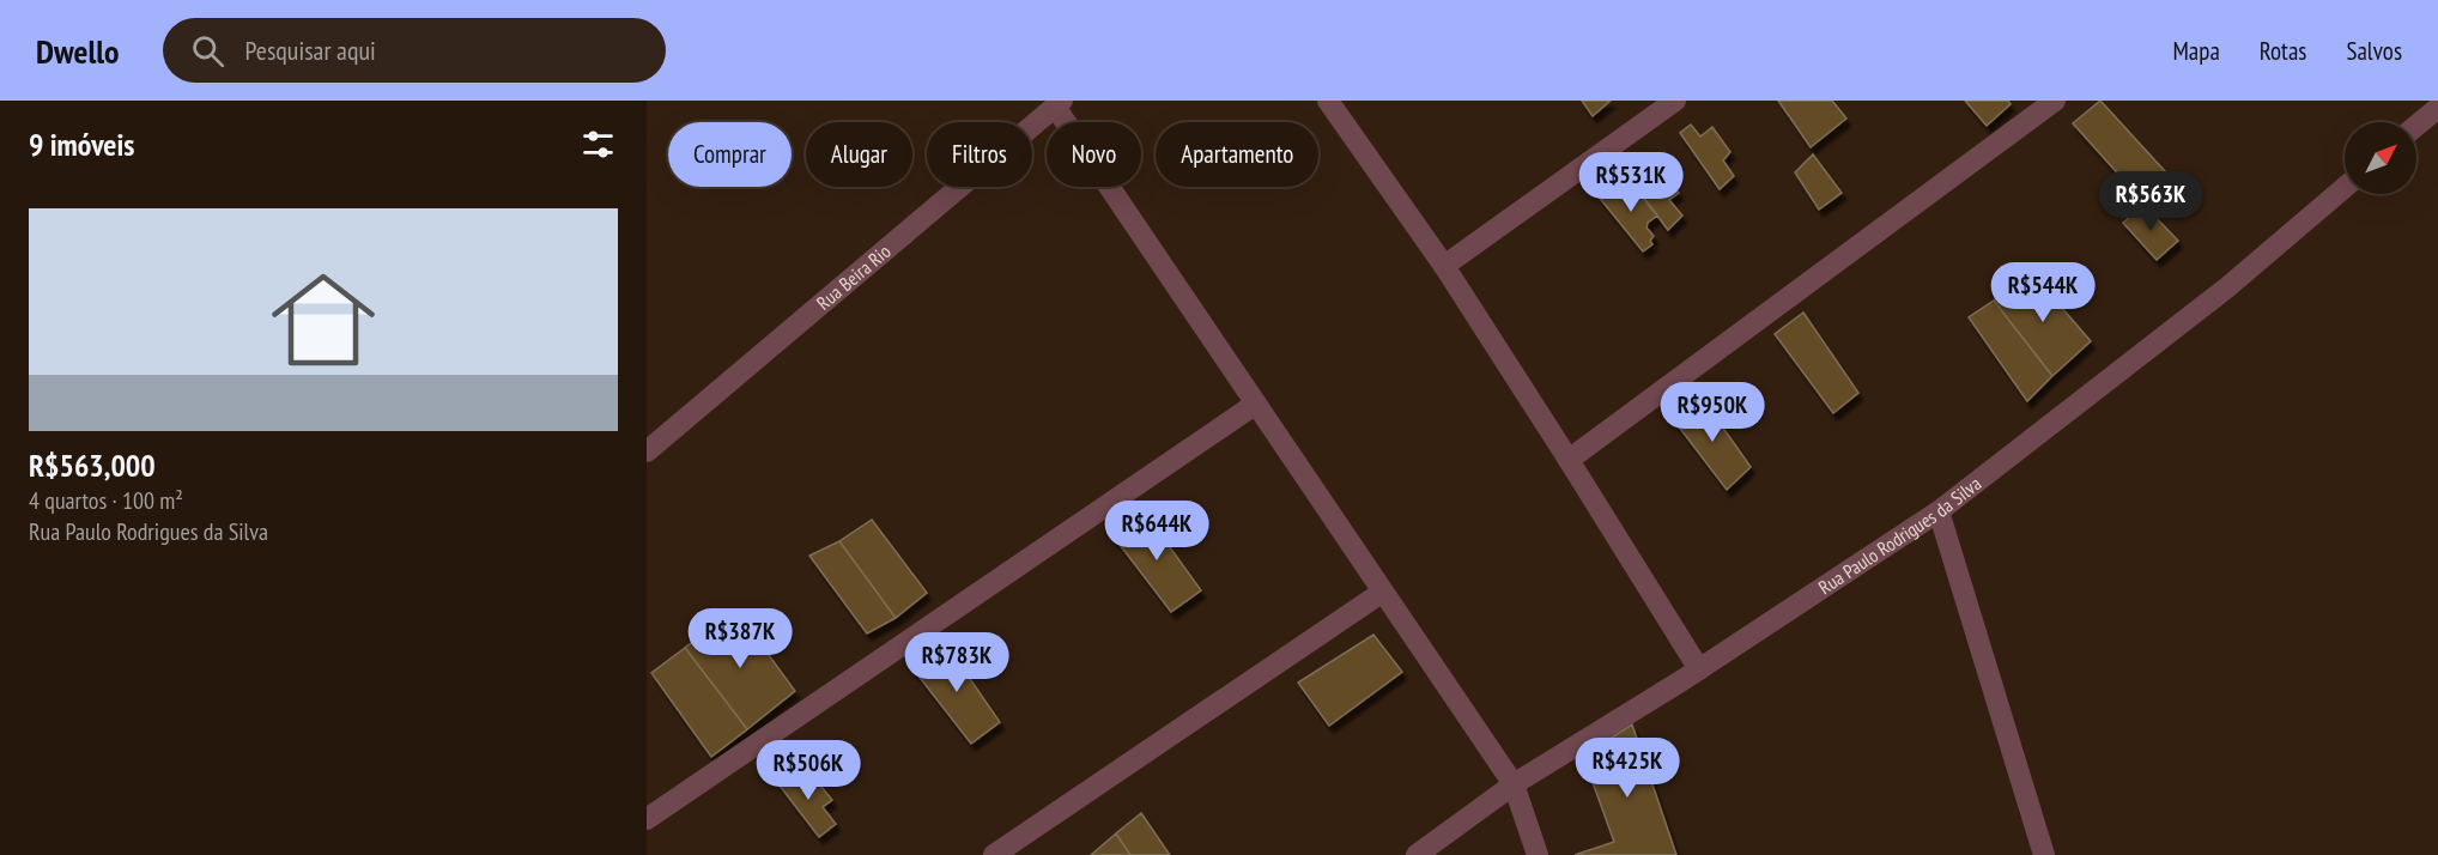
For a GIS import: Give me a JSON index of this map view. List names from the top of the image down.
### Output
{
  "streets": {
    "street": ["Rua Beira Rio", "Rua Paulo Rodrigues da Silva"]
  },
  "north": "top right",
  "page": {
    "header": "Dwello",
    "search": "Pesquisar aqui",
    "nav": ["Mapa", "Rotas", "Salvos"],
    "heading": "9 imóveis",
    "chip": [
      "Comprar",
      "Alugar",
      "Filtros",
      "Novo",
      "Apartamento"
    ],
    "price": [
      "R$531K",
      "R$563K",
      "R$544K",
      "R$950K",
      "R$644K",
      "R$387K",
      "R$783K",
      "R$425K",
      "R$506K"
    ],
    "list": [
      {
        "name": "R$563,000",
        "note": "4 quartos · 100 m² · Rua Paulo Rodrigues da Silva"
      }
    ]
  }
}
